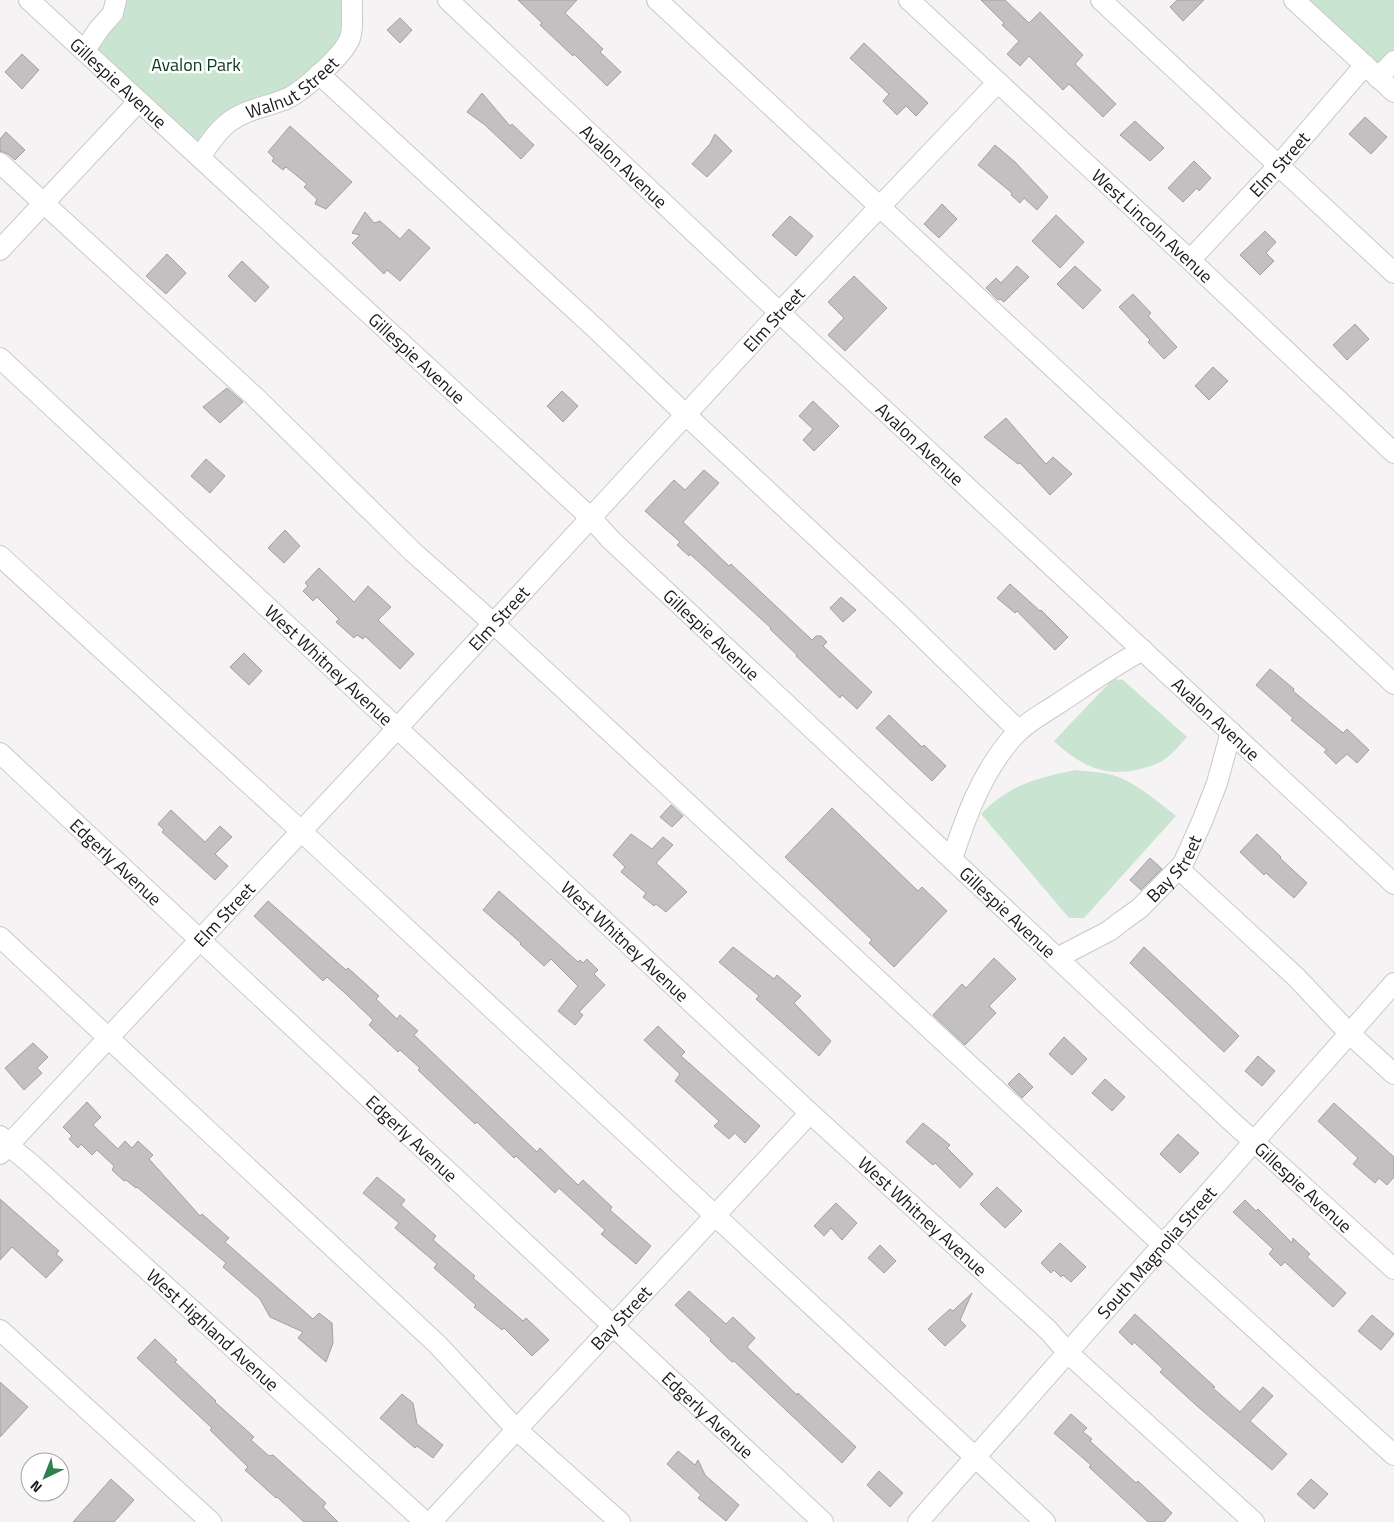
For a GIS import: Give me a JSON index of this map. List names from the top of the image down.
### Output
{
  "streets": {
    "street": [
      "Gillespie Avenue",
      "Walnut Street",
      "Elm Street",
      "Avalon Avenue",
      "West Lincoln Avenue",
      "West Whitney Avenue",
      "Edgerly Avenue",
      "Bay Street",
      "South Magnolia Street",
      "West Highland Avenue"
    ]
  },
  "crossings": [
    ["Gillespie Avenue", "Walnut Street"],
    ["Gillespie Avenue", "Elm Street"],
    ["Gillespie Avenue", "Bay Street"],
    ["Gillespie Avenue", "South Magnolia Street"],
    ["Elm Street", "Avalon Avenue"],
    ["Elm Street", "West Lincoln Avenue"],
    ["Elm Street", "West Whitney Avenue"],
    ["Elm Street", "Edgerly Avenue"],
    ["Elm Street", "West Highland Avenue"],
    ["Avalon Avenue", "Bay Street"],
    ["West Whitney Avenue", "Bay Street"],
    ["West Whitney Avenue", "South Magnolia Street"],
    ["Edgerly Avenue", "Bay Street"]
  ],
  "parks": ["Avalon Park"],
  "north": "bottom left"
}
